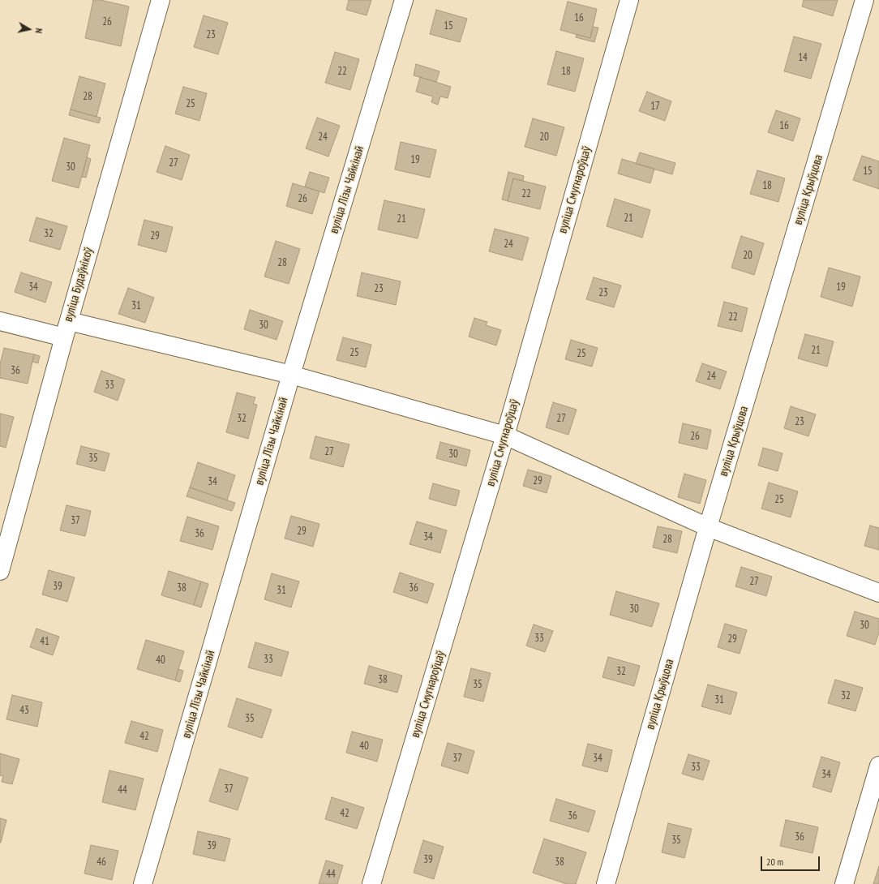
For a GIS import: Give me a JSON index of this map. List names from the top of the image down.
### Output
{
  "streets": {
    "street": [
      "вуліца Лізы Чайкінай",
      "вуліца Смугнароўцаў",
      "вуліца Крыўцова",
      "вуліца Будаўнікоў"
    ]
  },
  "house_numbers": [
    "16",
    "26",
    "15",
    "23",
    "14",
    "22",
    "18",
    "28",
    "25",
    "17",
    "16",
    "24",
    "20",
    "19",
    "27",
    "30",
    "15",
    "18",
    "22",
    "26",
    "21",
    "21",
    "32",
    "29",
    "24",
    "20",
    "28",
    "34",
    "19",
    "23",
    "23",
    "31",
    "22",
    "30",
    "21",
    "25",
    "25",
    "36",
    "24",
    "33",
    "32",
    "27",
    "23",
    "26",
    "27",
    "30",
    "35",
    "29",
    "34",
    "25",
    "37",
    "29",
    "36",
    "34",
    "28",
    "27",
    "39",
    "38",
    "36",
    "31",
    "30",
    "30",
    "33",
    "29",
    "41",
    "33",
    "40",
    "32",
    "38",
    "35",
    "32",
    "31",
    "43",
    "35",
    "42",
    "40",
    "37",
    "34",
    "33",
    "34",
    "37",
    "44",
    "42",
    "36",
    "36",
    "35",
    "39",
    "39",
    "46",
    "38",
    "44"
  ],
  "scale_bar": "20 m",
  "north": "right"
}
